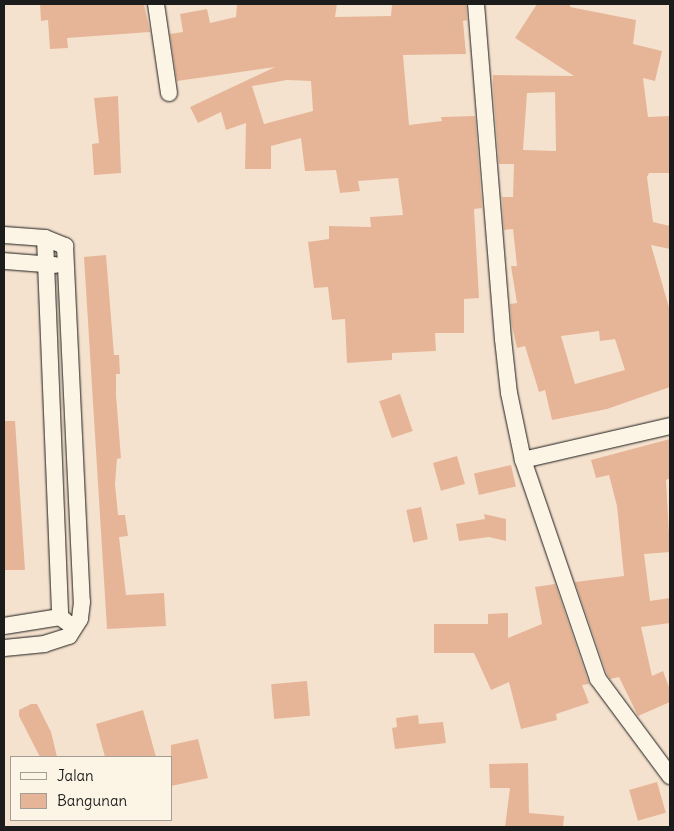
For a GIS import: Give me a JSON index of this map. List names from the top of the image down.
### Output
{
  "legend": ["Jalan", "Bangunan"]
}
